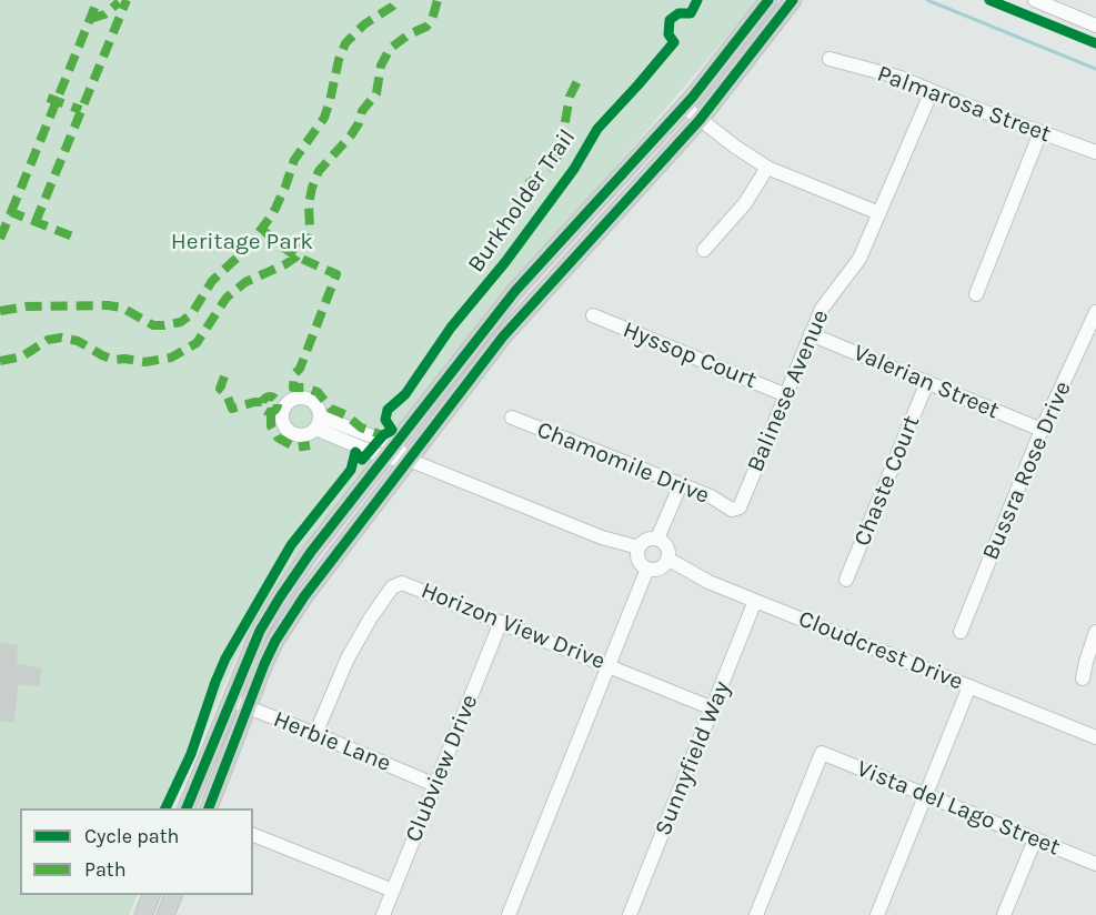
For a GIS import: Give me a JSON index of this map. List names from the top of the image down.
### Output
{
  "streets": {
    "street": [
      "Palmarosa Street",
      "Hyssop Court",
      "Valerian Street",
      "Balinese Avenue",
      "Chamomile Drive",
      "Bussra Rose Drive",
      "Chaste Court",
      "Horizon View Drive",
      "Cloudcrest Drive",
      "Herbie Lane",
      "Sunnyfield Way",
      "Clubview Drive",
      "Vista del Lago Street"
    ],
    "cycle path": ["Burkholder Trail"]
  },
  "crossings": [
    ["Palmarosa Street", "Balinese Avenue"],
    ["Hyssop Court", "Balinese Avenue"],
    ["Valerian Street", "Balinese Avenue"],
    ["Valerian Street", "Bussra Rose Drive"],
    ["Valerian Street", "Chaste Court"],
    ["Balinese Avenue", "Chamomile Drive"],
    ["Horizon View Drive", "Herbie Lane"],
    ["Horizon View Drive", "Sunnyfield Way"],
    ["Horizon View Drive", "Clubview Drive"],
    ["Cloudcrest Drive", "Sunnyfield Way"],
    ["Herbie Lane", "Clubview Drive"]
  ],
  "parks": ["Heritage Park"],
  "legend": ["Cycle path", "Path"]
}
